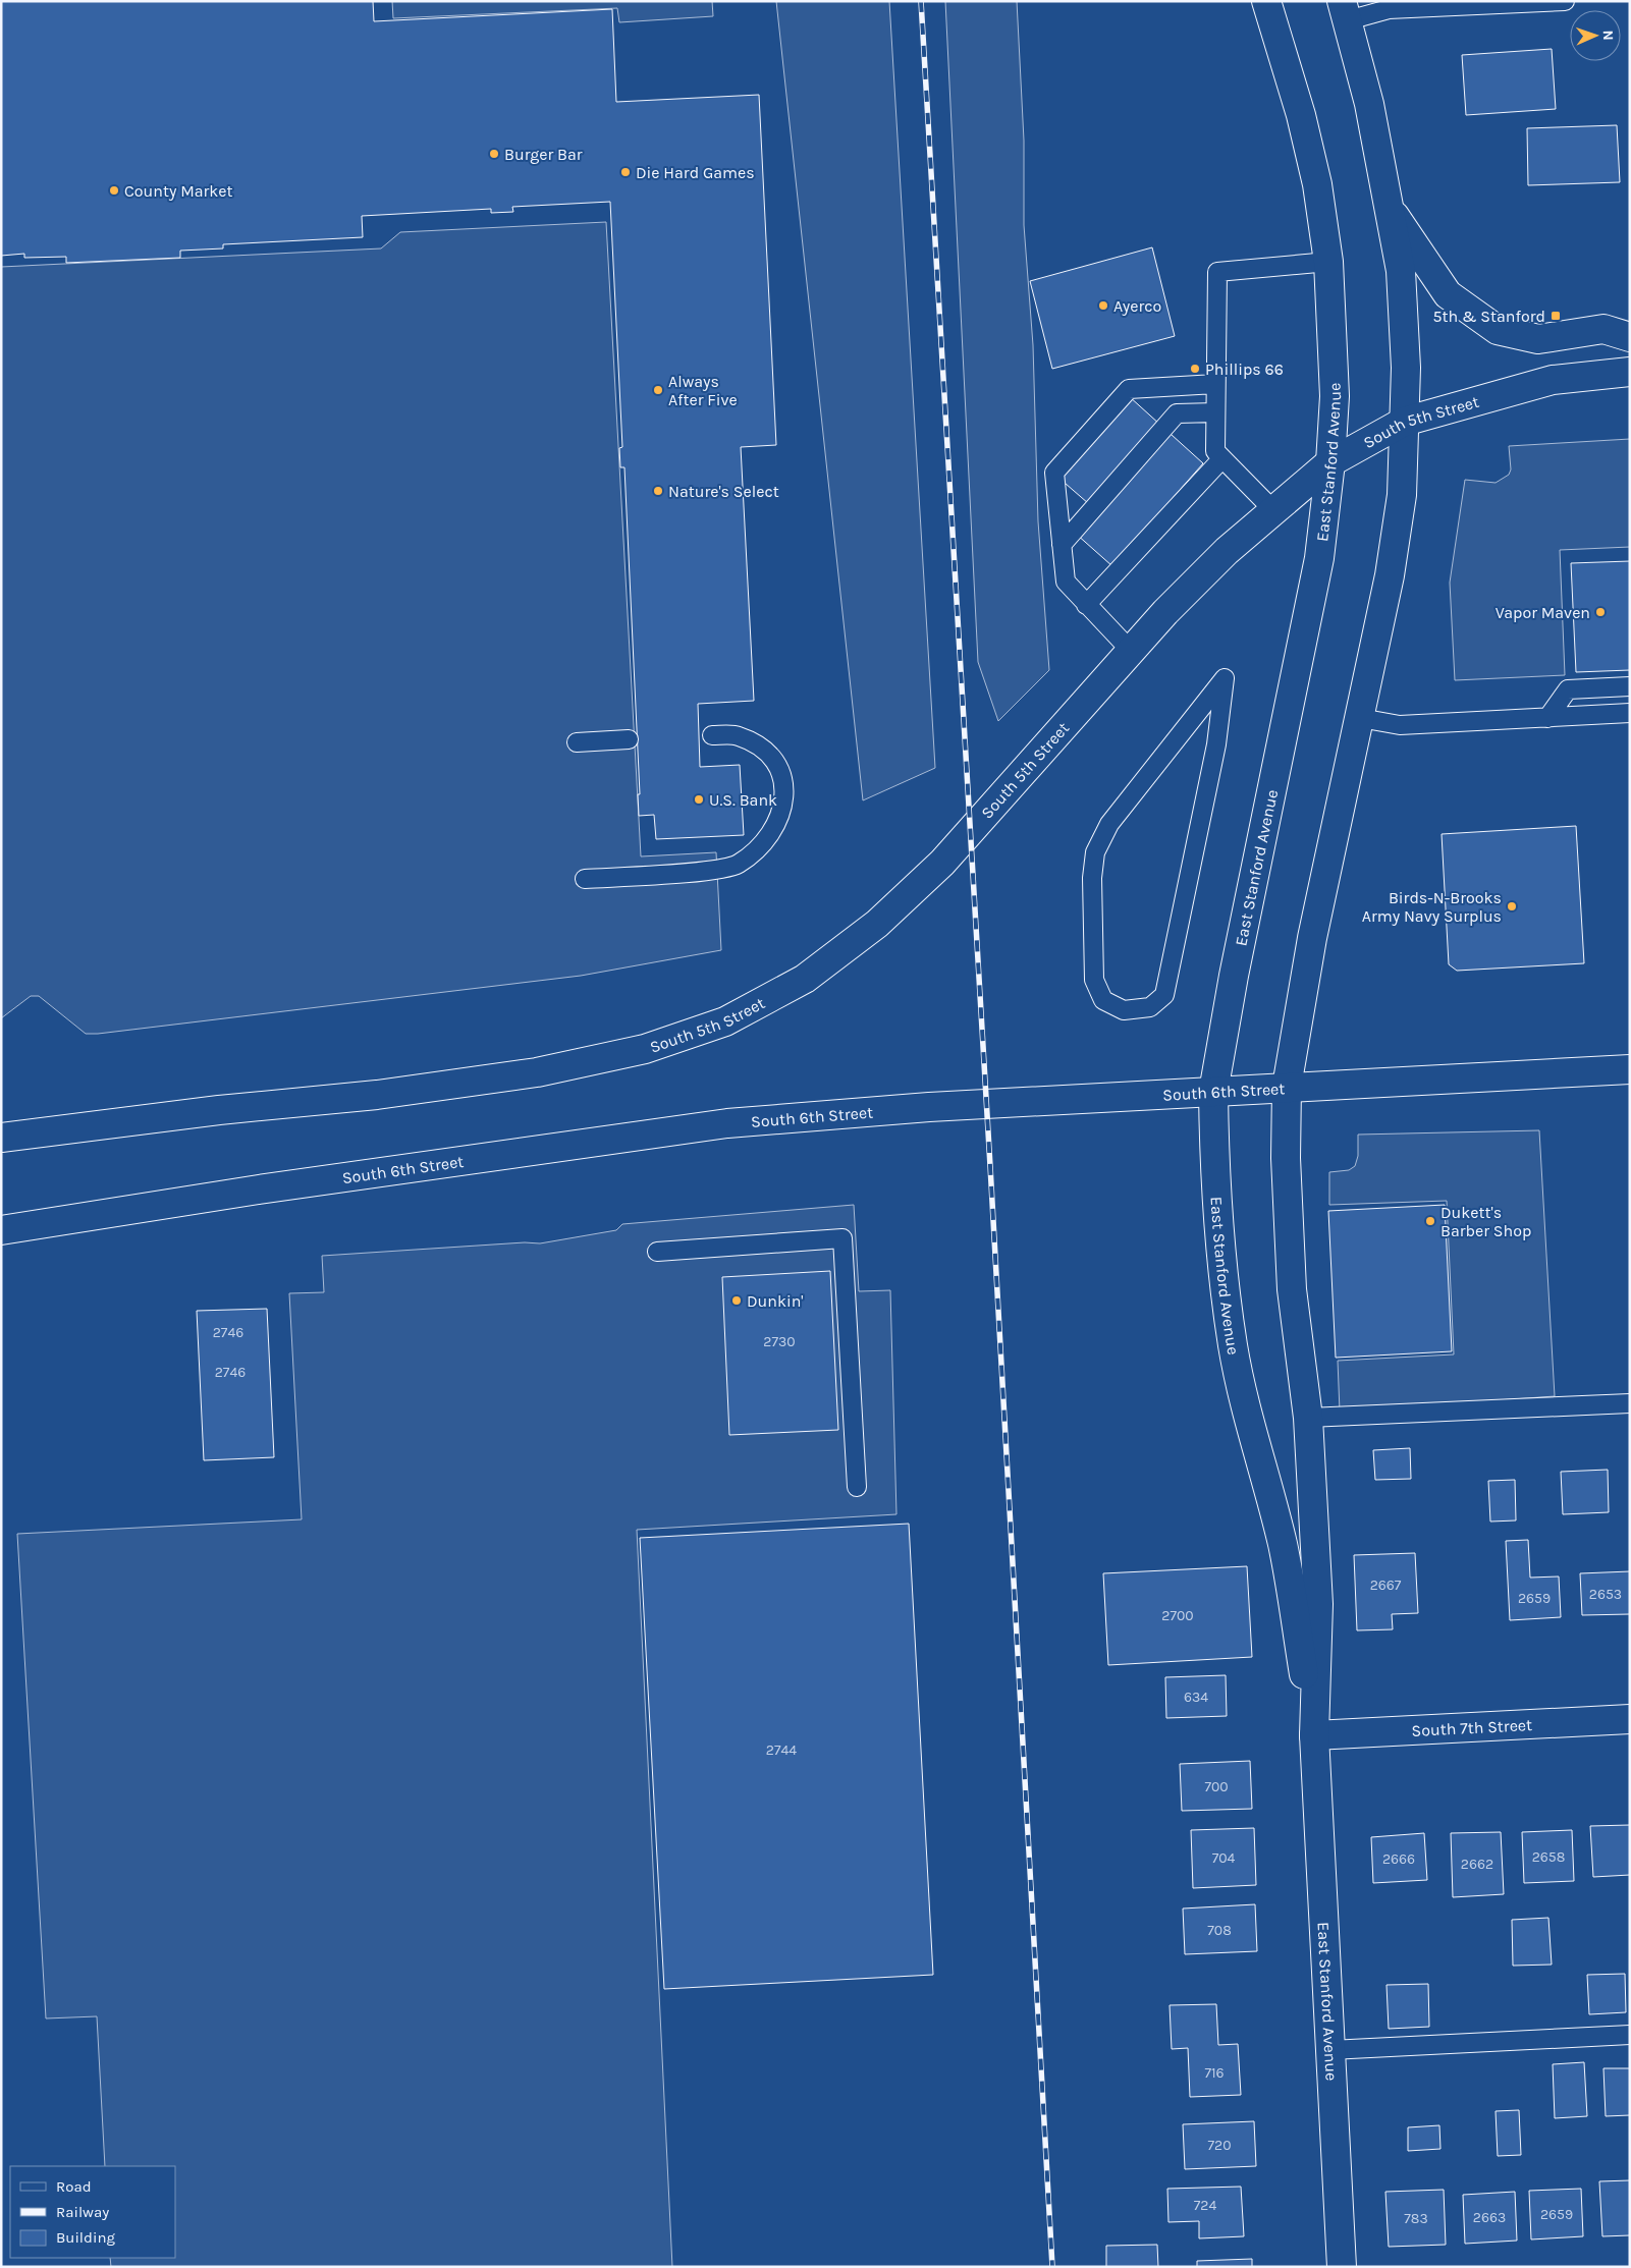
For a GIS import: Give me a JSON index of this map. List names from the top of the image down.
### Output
{
  "streets": {
    "main road": [
      "South 5th Street",
      "East Stanford Avenue",
      "South 6th Street",
      "South 7th Street"
    ]
  },
  "crossings": [
    ["South 5th Street", "East Stanford Avenue"],
    ["East Stanford Avenue", "South 6th Street"],
    ["East Stanford Avenue", "South 7th Street"]
  ],
  "places": {
    "other": [
      "Burger Bar",
      "Die Hard Games",
      "County Market",
      "Ayerco",
      "Phillips 66",
      "Always After Five",
      "Nature's Select",
      "Vapor Maven",
      "U.S. Bank",
      "Birds-N-Brooks Army Navy Surplus",
      "Dukett's Barber Shop",
      "Dunkin'"
    ],
    "transit": ["5th & Stanford"]
  },
  "house_numbers": [
    "2746",
    "2730",
    "2746",
    "2667",
    "2653",
    "2659",
    "2700",
    "634",
    "2744",
    "700",
    "2658",
    "704",
    "2666",
    "2662",
    "708",
    "716",
    "720",
    "724",
    "2659",
    "2663",
    "783"
  ],
  "legend": ["Road", "Railway", "Building"],
  "north": "right"
}
